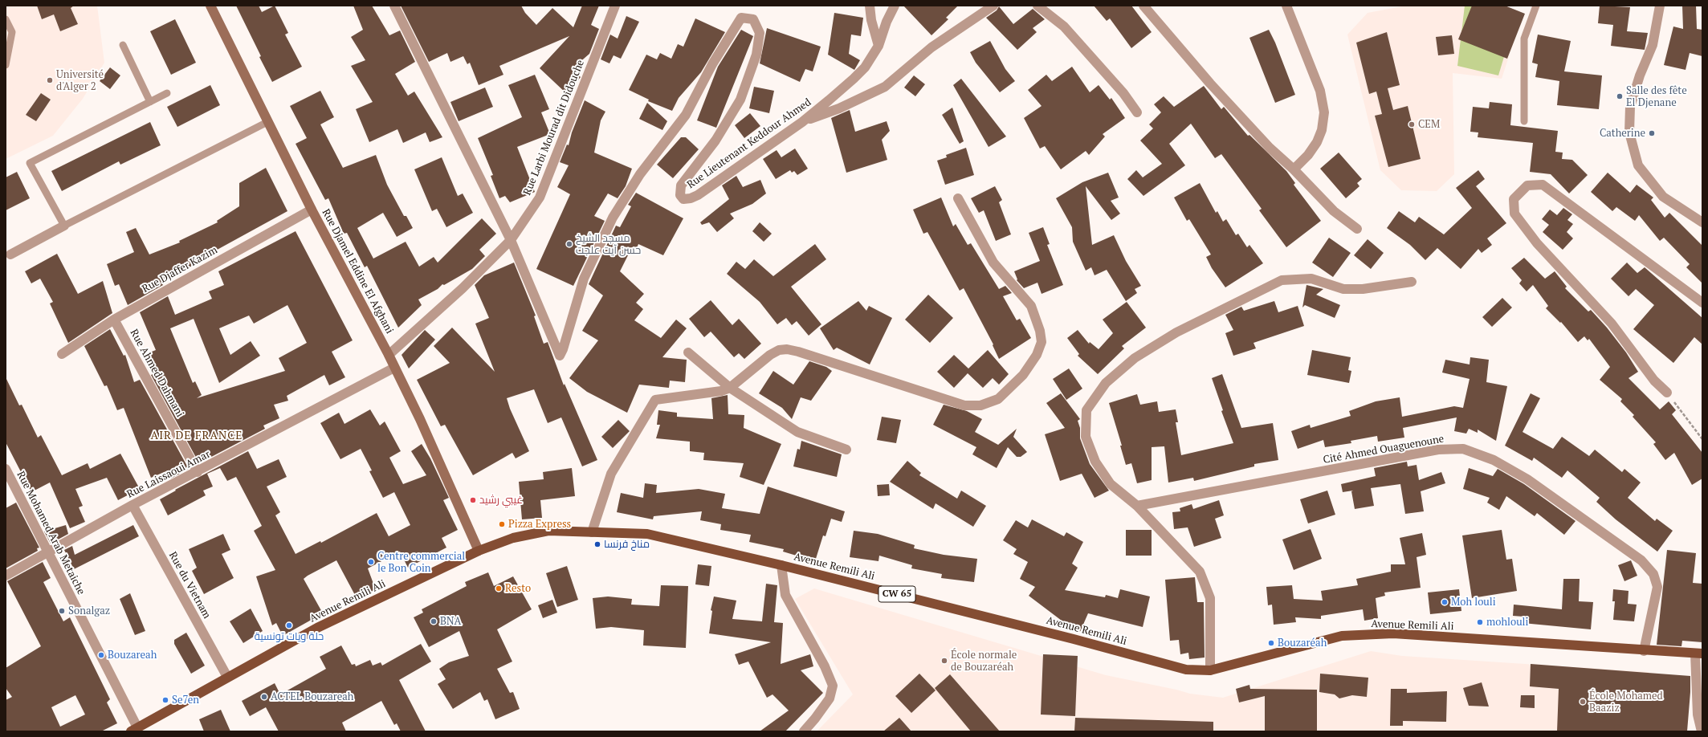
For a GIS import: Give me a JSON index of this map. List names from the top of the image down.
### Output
{
  "streets": {
    "main road": ["Rue Djamel Eddine El Afghani", "Avenue Remili Ali", "CW 65"],
    "street": [
      "Rue Larbi Mourad dit Didouche",
      "Rue Lieutenant Keddour Ahmed",
      "Rue Djaffer Kazim",
      "Rue Ahmed Dahmani",
      "Cité Ahmed Ouaguenoune",
      "Rue Laissaoui Amar",
      "Rue Mohamed Arab Metaiche",
      "Rue du Vietnam"
    ]
  },
  "crossings": [
    ["Rue Larbi Mourad dit Didouche", "Rue Lieutenant Keddour Ahmed"],
    ["Rue Larbi Mourad dit Didouche", "Rue Djamel Eddine El Afghani"],
    ["Rue Djaffer Kazim", "Rue Djamel Eddine El Afghani"],
    ["Rue Djaffer Kazim", "Rue Ahmed Dahmani"],
    ["Rue Djamel Eddine El Afghani", "Rue Laissaoui Amar"],
    ["Rue Djamel Eddine El Afghani", "Avenue Remili Ali"],
    ["Rue Ahmed Dahmani", "Rue Laissaoui Amar"],
    ["Cité Ahmed Ouaguenoune", "Avenue Remili Ali"],
    ["Rue Laissaoui Amar", "Rue Mohamed Arab Metaiche"],
    ["Rue Laissaoui Amar", "Rue du Vietnam"],
    ["Rue Mohamed Arab Metaiche", "Avenue Remili Ali"],
    ["Avenue Remili Ali", "Rue du Vietnam"]
  ],
  "districts": ["AIR DE FRANCE"],
  "places": [
    "Université d'Alger 2",
    "Salle des fête El Djenane",
    "CEM",
    "Catherine",
    "مسجد الشيخ حسن آيت علجت",
    "غيبي رشيد",
    "Pizza Express",
    "مناخ فرنسا",
    "Centre commercial le Bon Coin",
    "Resto",
    "Moh louli",
    "Sonalgaz",
    "BNA",
    "mohlouli",
    "حلة ويات تونسية",
    "Bouzaréah",
    "Bouzareah",
    "École normale de Bouzaréah",
    "ACTEL Bouzareah",
    "Se7en",
    "École Mohamed Baaziz"
  ]
}
